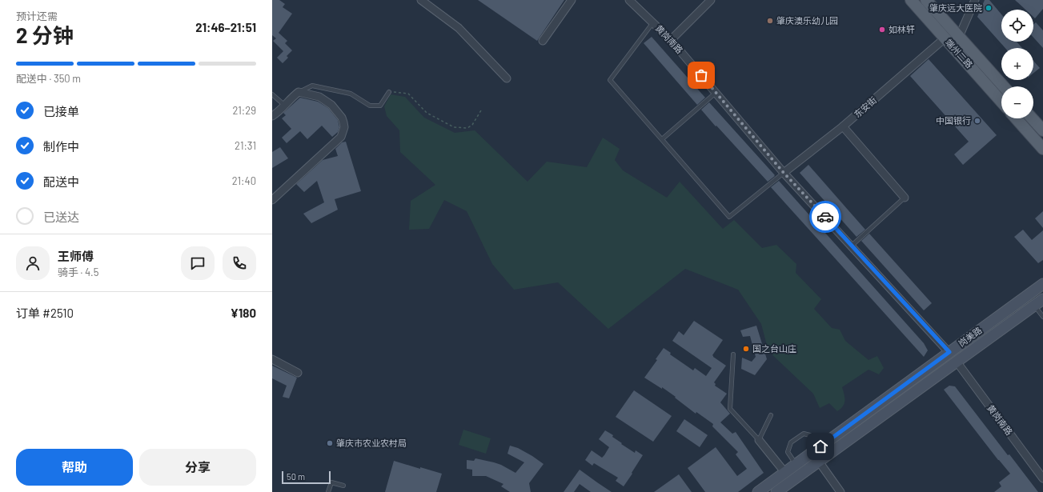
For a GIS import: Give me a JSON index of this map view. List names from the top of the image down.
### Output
{
  "streets": {
    "main road": ["端州二路", "岗美路"],
    "street": ["黄岗南路", "东安街"]
  },
  "crossings": [
    ["黄岗南路", "东安街"],
    ["黄岗南路", "岗美路"],
    ["端州二路", "东安街"]
  ],
  "places": [
    "肇庆远大医院",
    "肇庆澳乐幼儿园",
    "如林轩",
    "中国银行",
    "国之台山庄",
    "肇庆市农业农村局"
  ],
  "scale_bar": "50 m",
  "page": {
    "heading": ["2 分钟", "预计还需", "21:46–21:51"],
    "panel": [
      "王师傅",
      "骑手 · 4.5",
      "订单 #2510",
      "¥180"
    ],
    "map_buttons": ["+", "−"],
    "bar": "配送中 · 350 m",
    "list": [
      ["已接单", "21:29"],
      ["制作中", "21:31"],
      ["配送中", "21:40"],
      "已送达"
    ],
    "buttons": ["帮助", "分享"],
    "scale": "50 m"
  }
}
